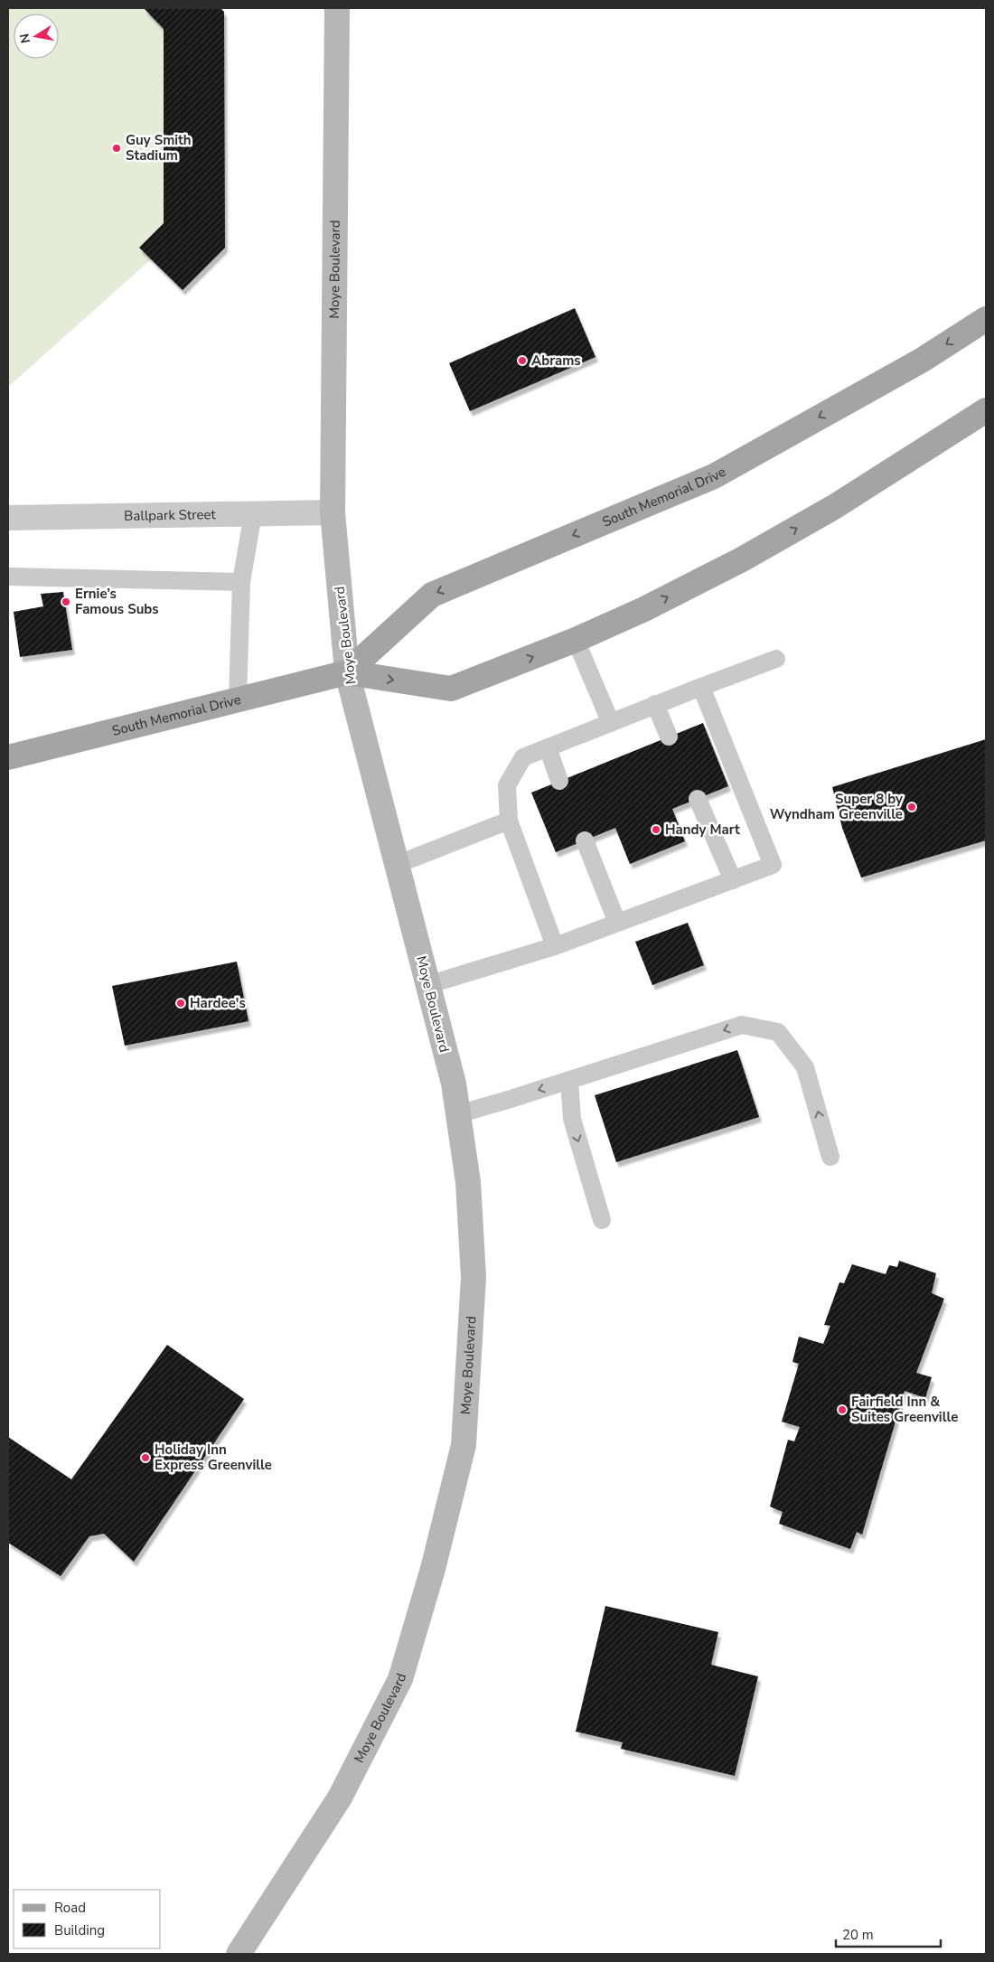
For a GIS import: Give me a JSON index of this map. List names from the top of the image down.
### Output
{
  "streets": {
    "main road": ["Moye Boulevard", "South Memorial Drive"],
    "street": ["Ballpark Street"]
  },
  "crossings": [
    ["Moye Boulevard", "South Memorial Drive"],
    ["Moye Boulevard", "Ballpark Street"]
  ],
  "places": [
    "Guy Smith Stadium",
    "Abrams",
    "Ernie’s Famous Subs",
    "Super 8 by Wyndham Greenville",
    "Handy Mart",
    "Hardee's",
    "Fairfield Inn & Suites Greenville",
    "Holiday Inn Express Greenville"
  ],
  "legend": ["Road", "Building"],
  "scale_bar": "20 m",
  "north": "left"
}
